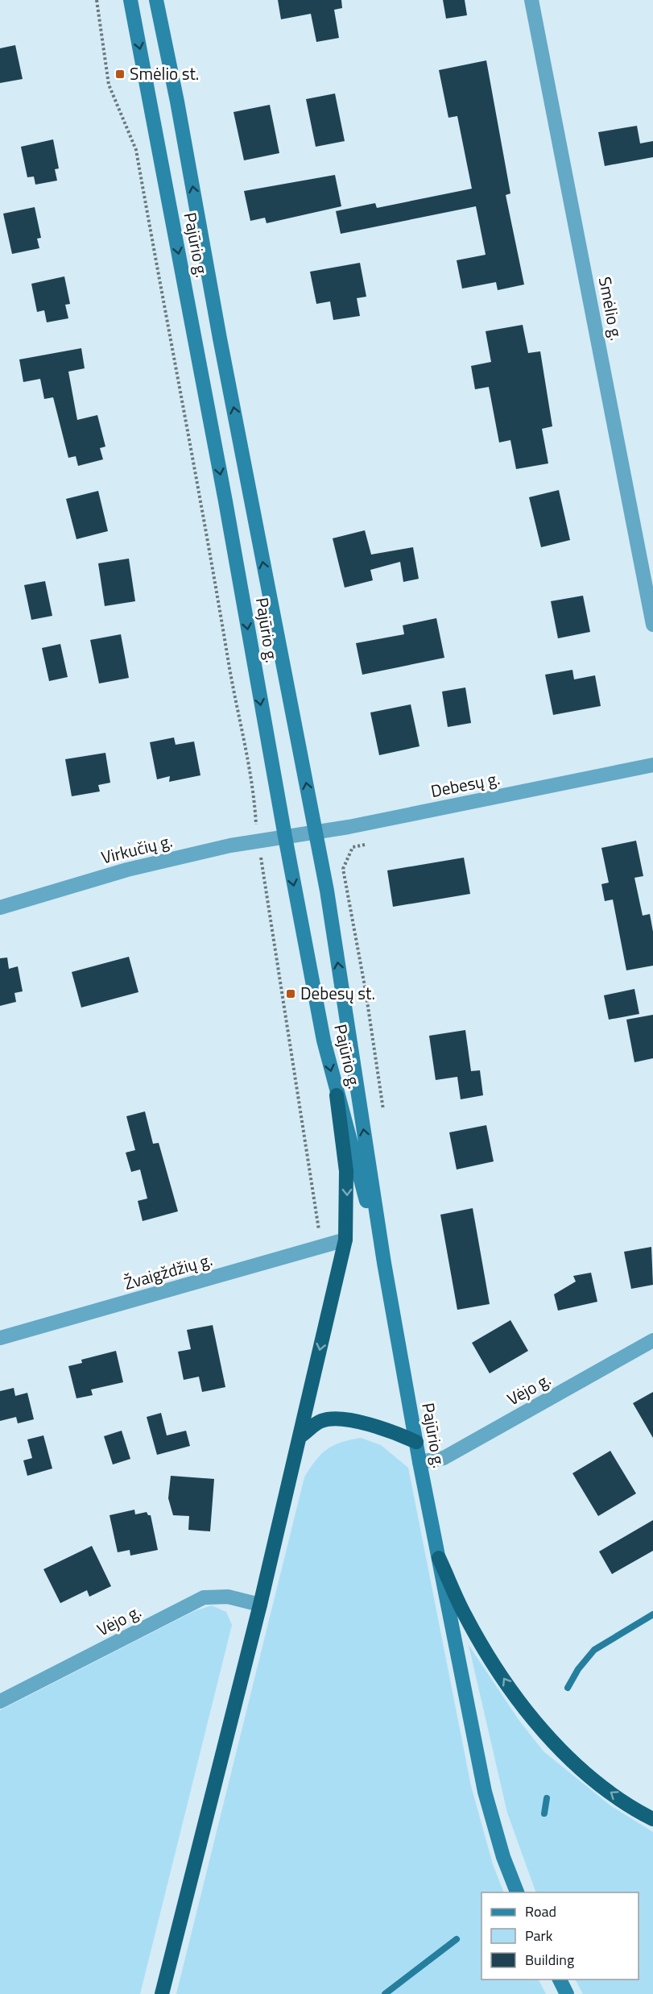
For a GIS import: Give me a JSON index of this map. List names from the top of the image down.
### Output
{
  "streets": {
    "main road": ["Pajūrio g."],
    "street": [
      "Smėlio g.",
      "Debesų g.",
      "Virkučių g.",
      "Žvaigždžių g.",
      "Vėjo g."
    ]
  },
  "crossings": [
    ["Pajūrio g.", "Debesų g."],
    ["Pajūrio g.", "Virkučių g."],
    ["Pajūrio g.", "Vėjo g."],
    ["Debesų g.", "Virkučių g."]
  ],
  "places": {
    "transit": ["Smėlio st.", "Debesų st."]
  },
  "legend": ["Road", "Park", "Building"]
}
